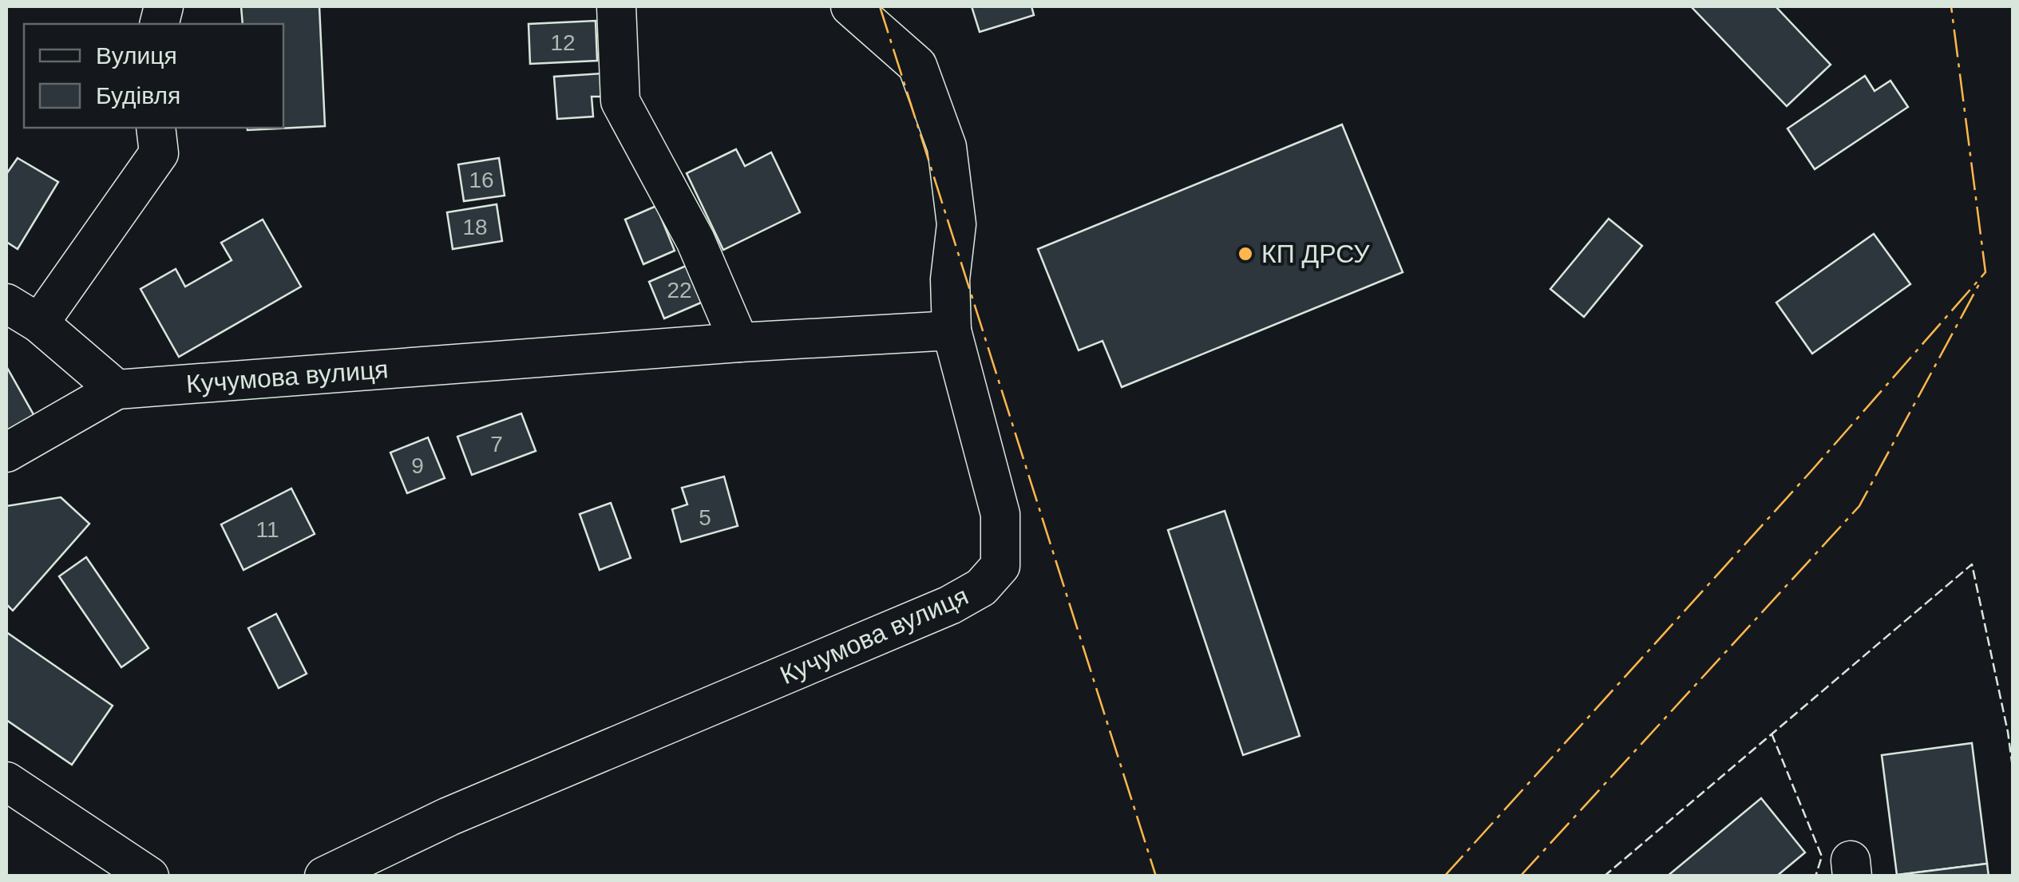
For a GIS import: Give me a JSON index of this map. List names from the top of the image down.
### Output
{
  "streets": {
    "street": ["Кучумова вулиця"]
  },
  "places": ["КП ДРСУ"],
  "house_numbers": [
    "12",
    "16",
    "18",
    "22",
    "7",
    "9",
    "5",
    "11"
  ],
  "legend": ["Вулиця", "Будівля"]
}
